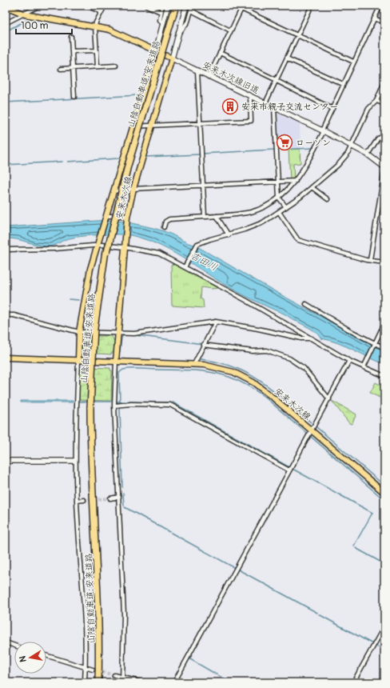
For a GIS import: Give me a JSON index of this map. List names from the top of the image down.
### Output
{
  "streets": {
    "highway": ["山陰自動車道;安来道路"],
    "main road": ["安来木次線"],
    "street": ["安来木次線旧道"]
  },
  "crossings": [
    ["安来木次線旧道", "安来木次線"]
  ],
  "water": ["吉田川"],
  "places": {
    "building": ["安来市親子交流センター"],
    "supermarket": ["ローソン"]
  },
  "scale_bar": "100 m",
  "north": "left"
}
